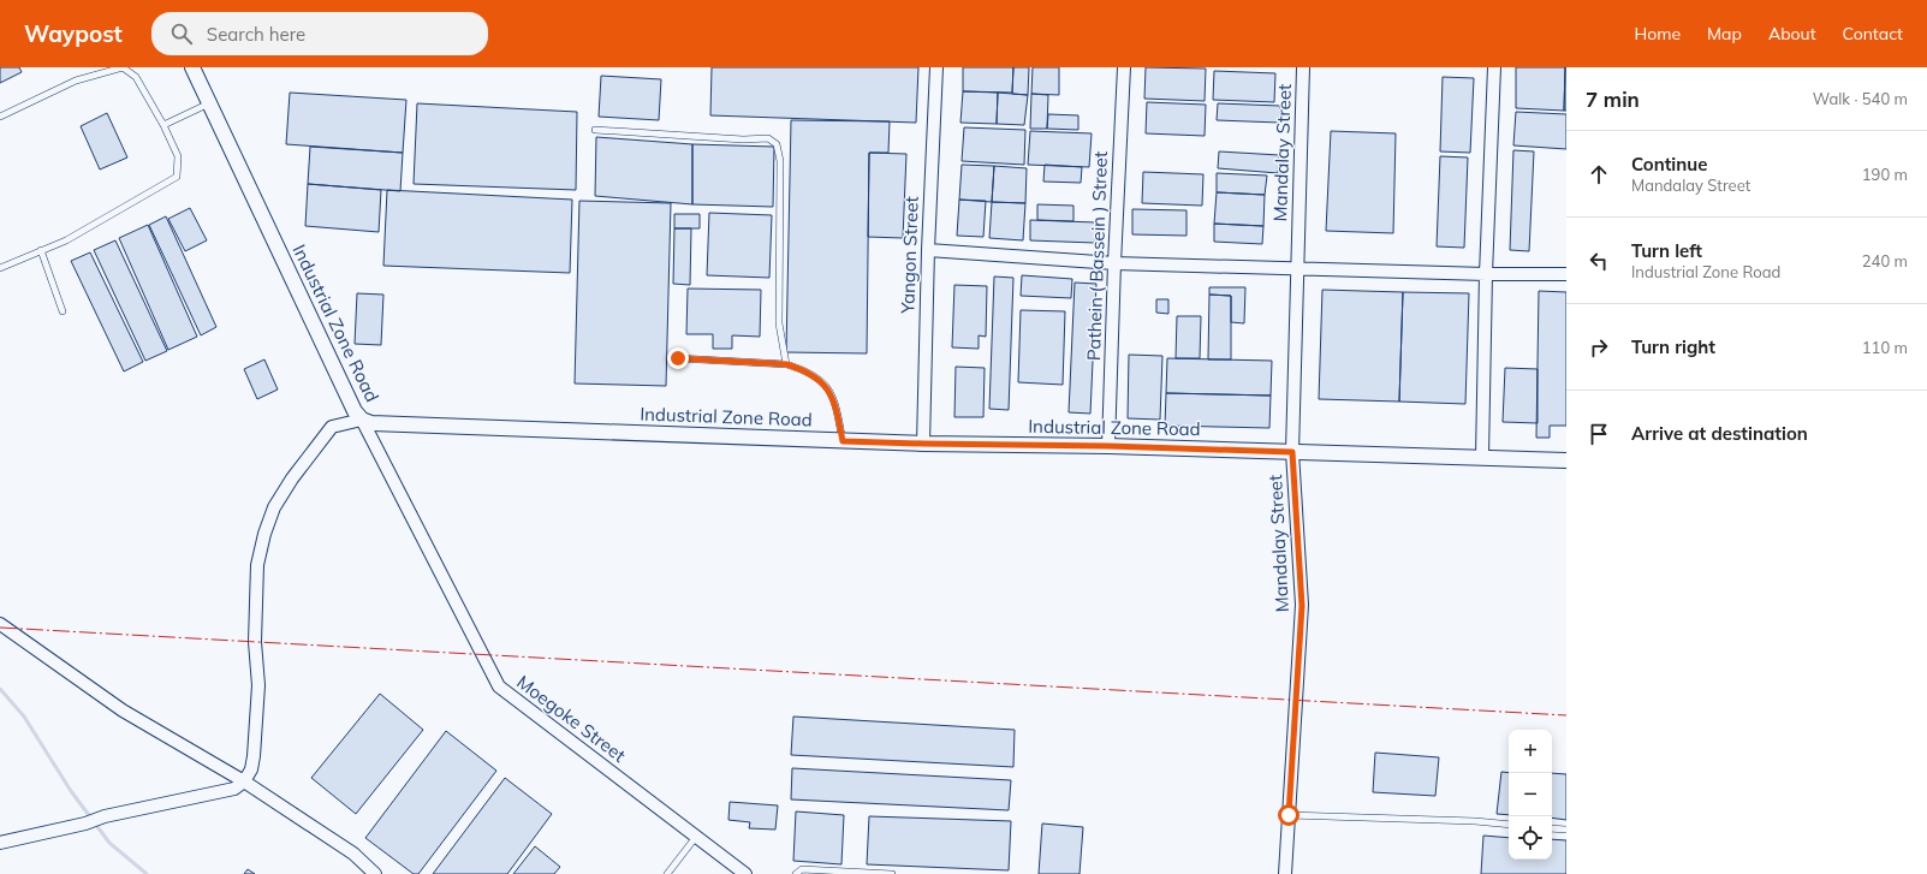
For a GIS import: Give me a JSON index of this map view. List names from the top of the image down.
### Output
{
  "streets": {
    "street": [
      "Mandalay Street",
      "Yangon Street",
      "Pathein ( Bassein ) Street",
      "Industrial Zone Road",
      "Moegoke Street"
    ]
  },
  "crossings": [
    ["Mandalay Street", "Industrial Zone Road"],
    ["Yangon Street", "Industrial Zone Road"],
    ["Pathein ( Bassein ) Street", "Industrial Zone Road"],
    ["Industrial Zone Road", "Moegoke Street"]
  ],
  "page": {
    "header": "Waypost",
    "search": "Search here",
    "nav": [
      "Home",
      "Map",
      "About",
      "Contact"
    ],
    "heading": ["7 min", "Walk · 540 m"],
    "list": [
      ["Continue", "Mandalay Street", "190 m"],
      ["Turn left", "Industrial Zone Road", "240 m"],
      ["Turn right", "110 m"],
      "Arrive at destination"
    ],
    "map_buttons": ["+", "−"]
  }
}
